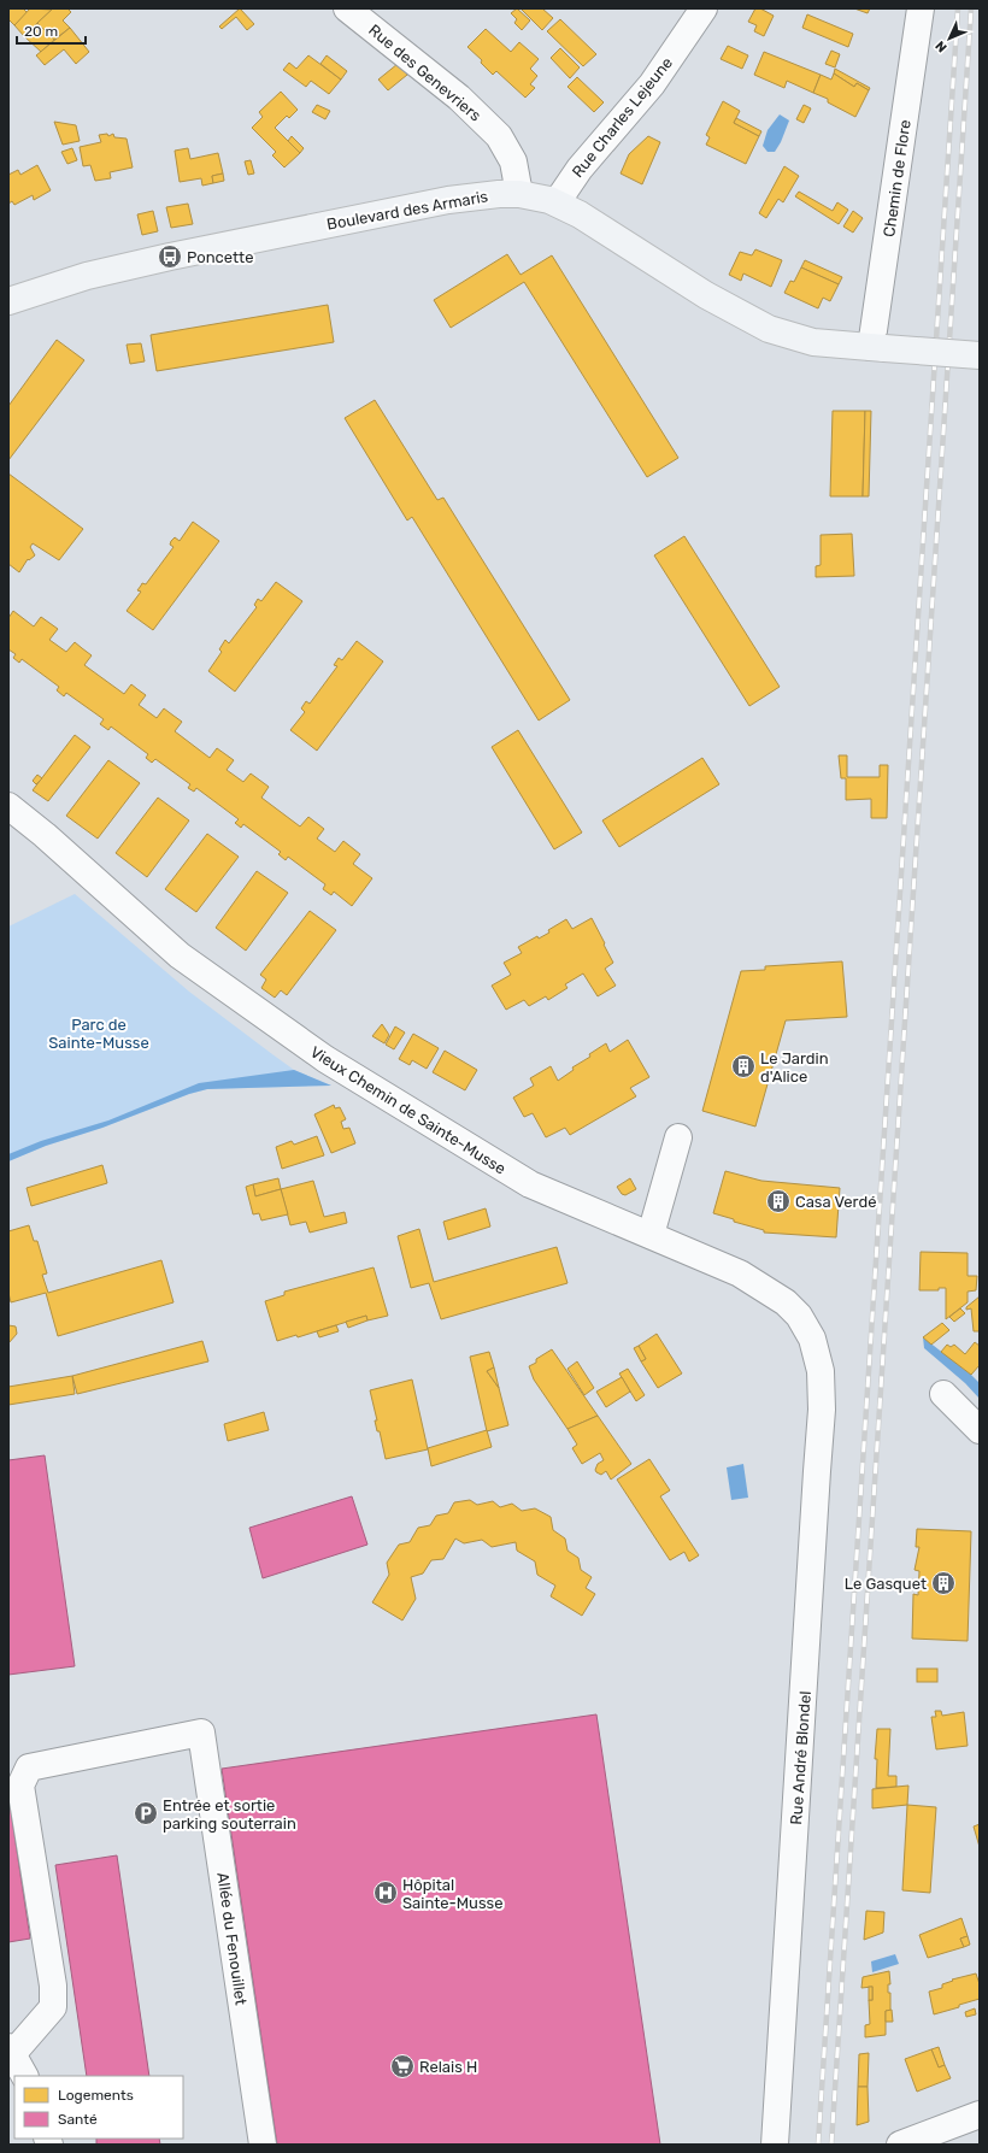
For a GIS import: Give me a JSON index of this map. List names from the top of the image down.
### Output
{
  "streets": {
    "main road": ["Boulevard des Armaris"],
    "street": [
      "Rue des Genevriers",
      "Rue Charles Lejeune",
      "Chemin de Flore",
      "Vieux Chemin de Sainte-Musse",
      "Rue André Blondel",
      "Allée du Fenouillet"
    ]
  },
  "crossings": [
    ["Rue des Genevriers", "Boulevard des Armaris"],
    ["Rue Charles Lejeune", "Boulevard des Armaris"],
    ["Chemin de Flore", "Boulevard des Armaris"],
    ["Vieux Chemin de Sainte-Musse", "Rue André Blondel"]
  ],
  "parks": ["Parc de Sainte-Musse"],
  "places": {
    "bus stop": ["Poncette"],
    "building": ["Le Jardin d'Alice", "Casa Verdé", "Le Gasquet"],
    "parking": ["Entrée et sortie parking souterrain"],
    "hospital": ["Hôpital Sainte-Musse"],
    "supermarket": ["Relais H"]
  },
  "legend": ["Logements", "Santé"],
  "scale_bar": "20 m",
  "north": "bottom left"
}
